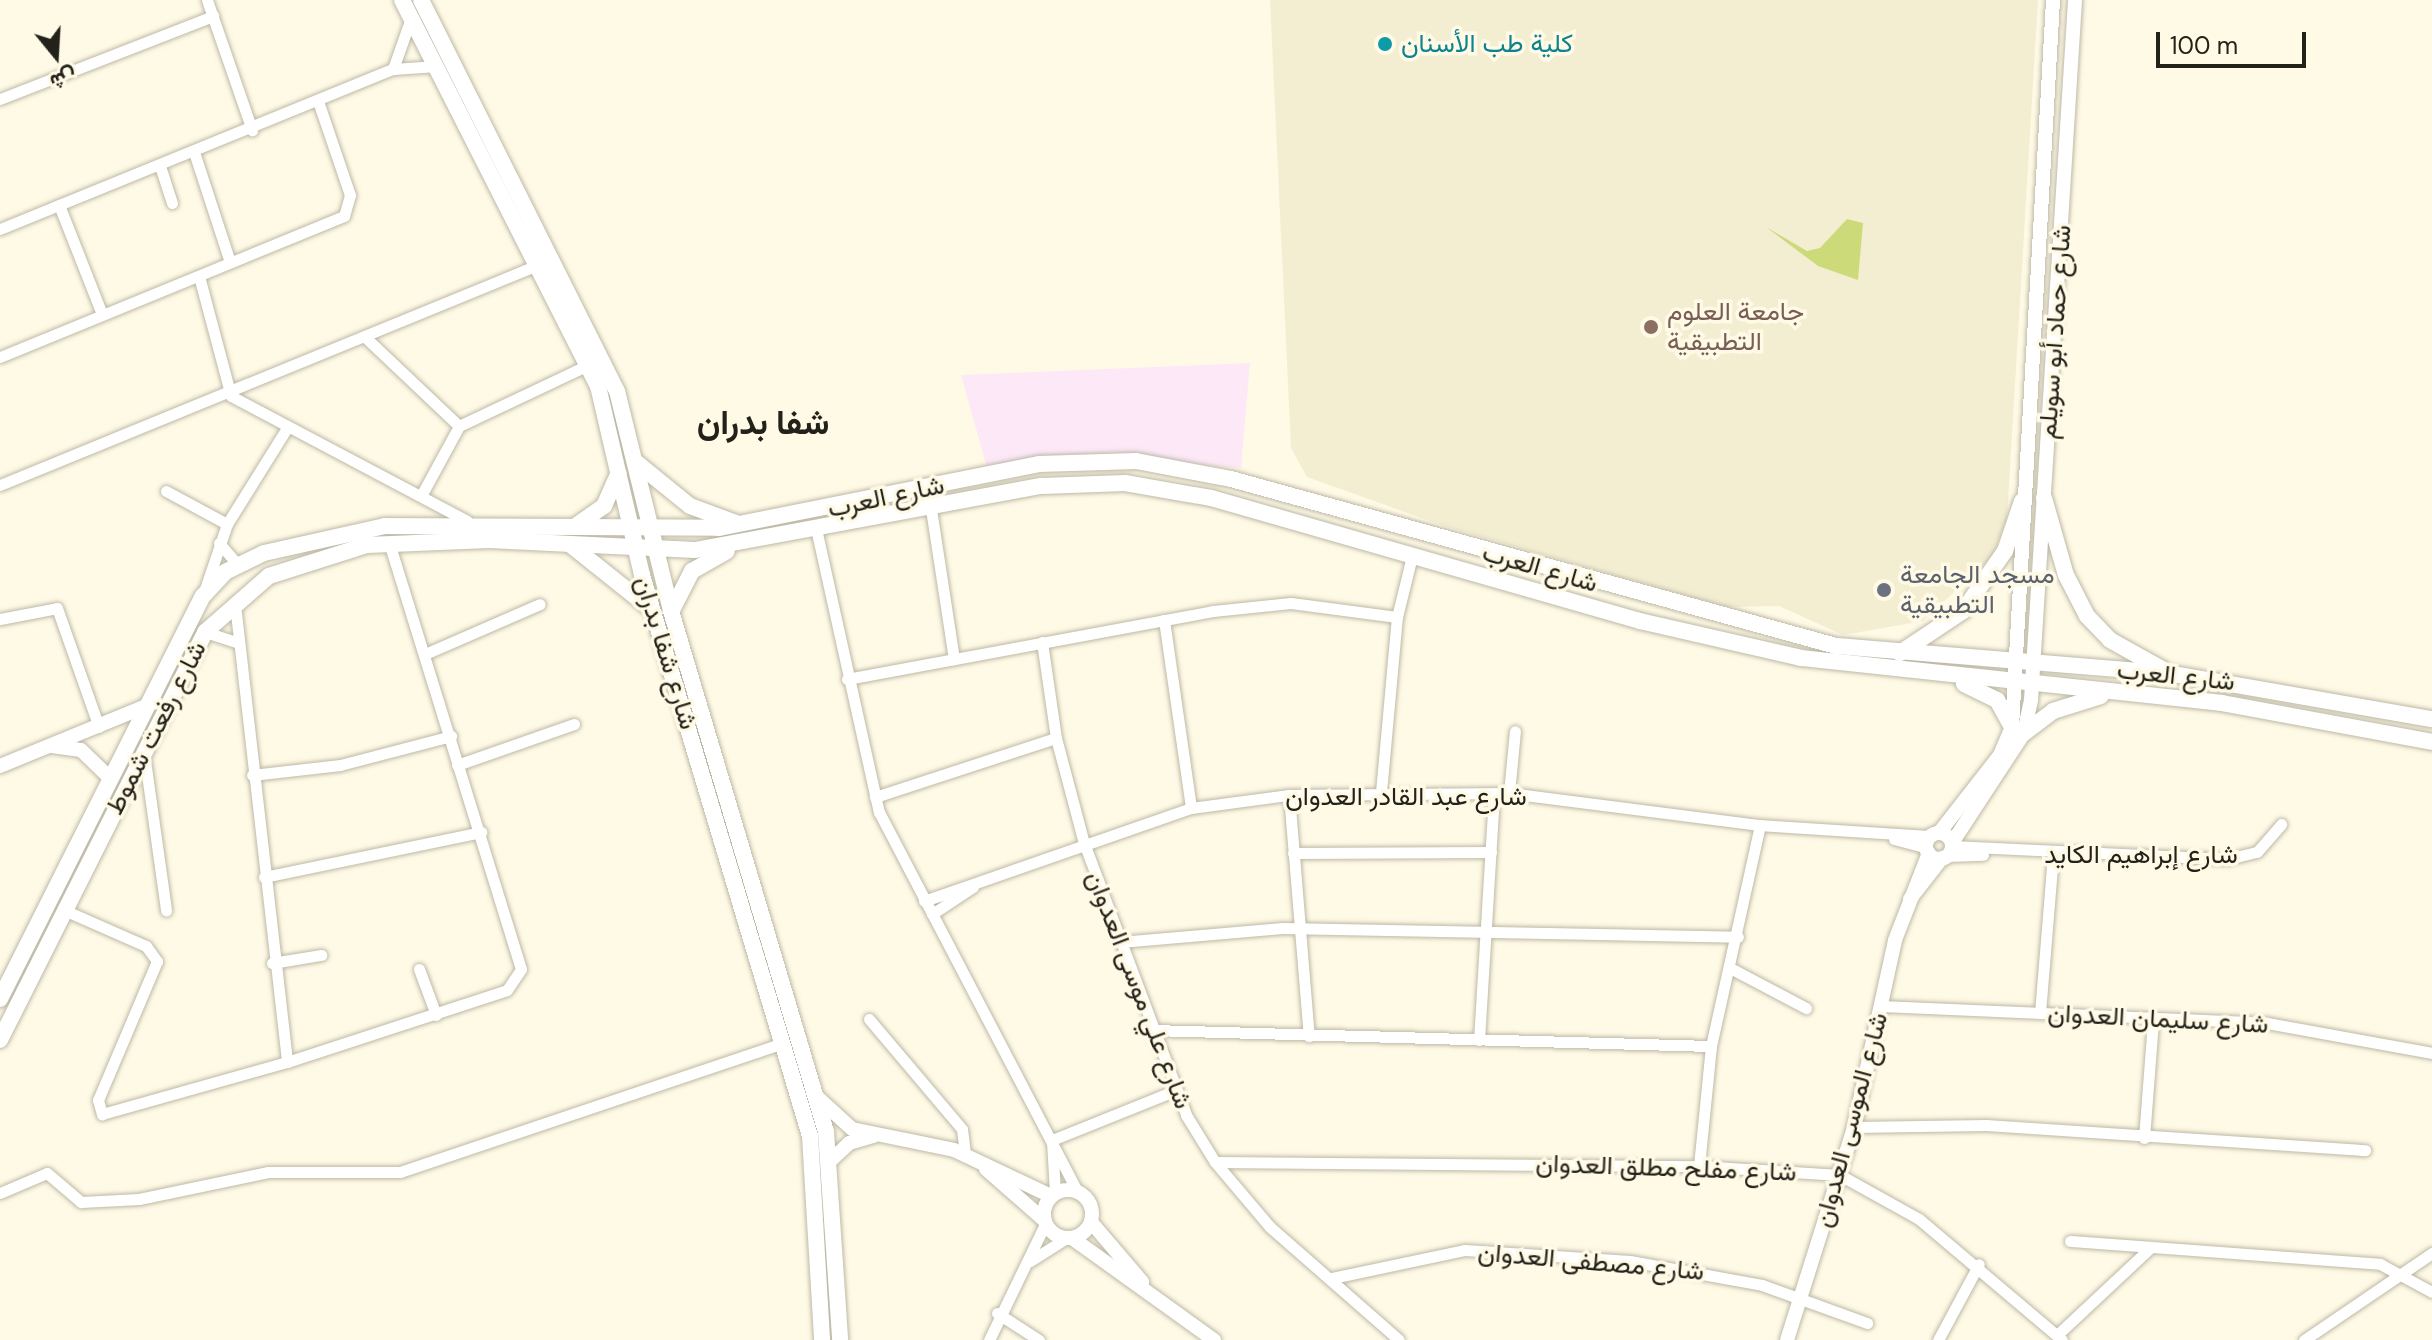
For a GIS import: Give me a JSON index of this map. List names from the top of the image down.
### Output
{
  "streets": {
    "main road": ["شارع العرب", "شارع شفا بدران", "شارع رفعت شموط"],
    "street": [
      "شارع حماد أبو سويلم",
      "شارع عبد القادر العدوان",
      "شارع إبراهيم الكايد",
      "شارع علي موسى العدوان",
      "شارع سليمان العدوان",
      "شارع الموسى العدوان",
      "شارع مفلح مطلق العدوان",
      "شارع مصطفى العدوان"
    ]
  },
  "crossings": [
    ["شارع حماد أبو سويلم", "شارع العرب"],
    ["شارع حماد أبو سويلم", "شارع الموسى العدوان"],
    ["شارع العرب", "شارع شفا بدران"],
    ["شارع العرب", "شارع رفعت شموط"],
    ["شارع العرب", "شارع الموسى العدوان"],
    ["شارع شفا بدران", "شارع رفعت شموط"],
    ["شارع عبد القادر العدوان", "شارع إبراهيم الكايد"],
    ["شارع عبد القادر العدوان", "شارع علي موسى العدوان"],
    ["شارع عبد القادر العدوان", "شارع الموسى العدوان"],
    ["شارع إبراهيم الكايد", "شارع الموسى العدوان"],
    ["شارع علي موسى العدوان", "شارع مفلح مطلق العدوان"],
    ["شارع علي موسى العدوان", "شارع مصطفى العدوان"],
    ["شارع سليمان العدوان", "شارع الموسى العدوان"],
    ["شارع الموسى العدوان", "شارع مفلح مطلق العدوان"],
    ["شارع الموسى العدوان", "شارع مصطفى العدوان"]
  ],
  "districts": ["شفا بدران"],
  "places": ["كلية طب الأسنان", "جامعة العلوم التطبيقية", "مسجد الجامعة التطبيقية"],
  "scale_bar": "100 m",
  "north": "bottom"
}
